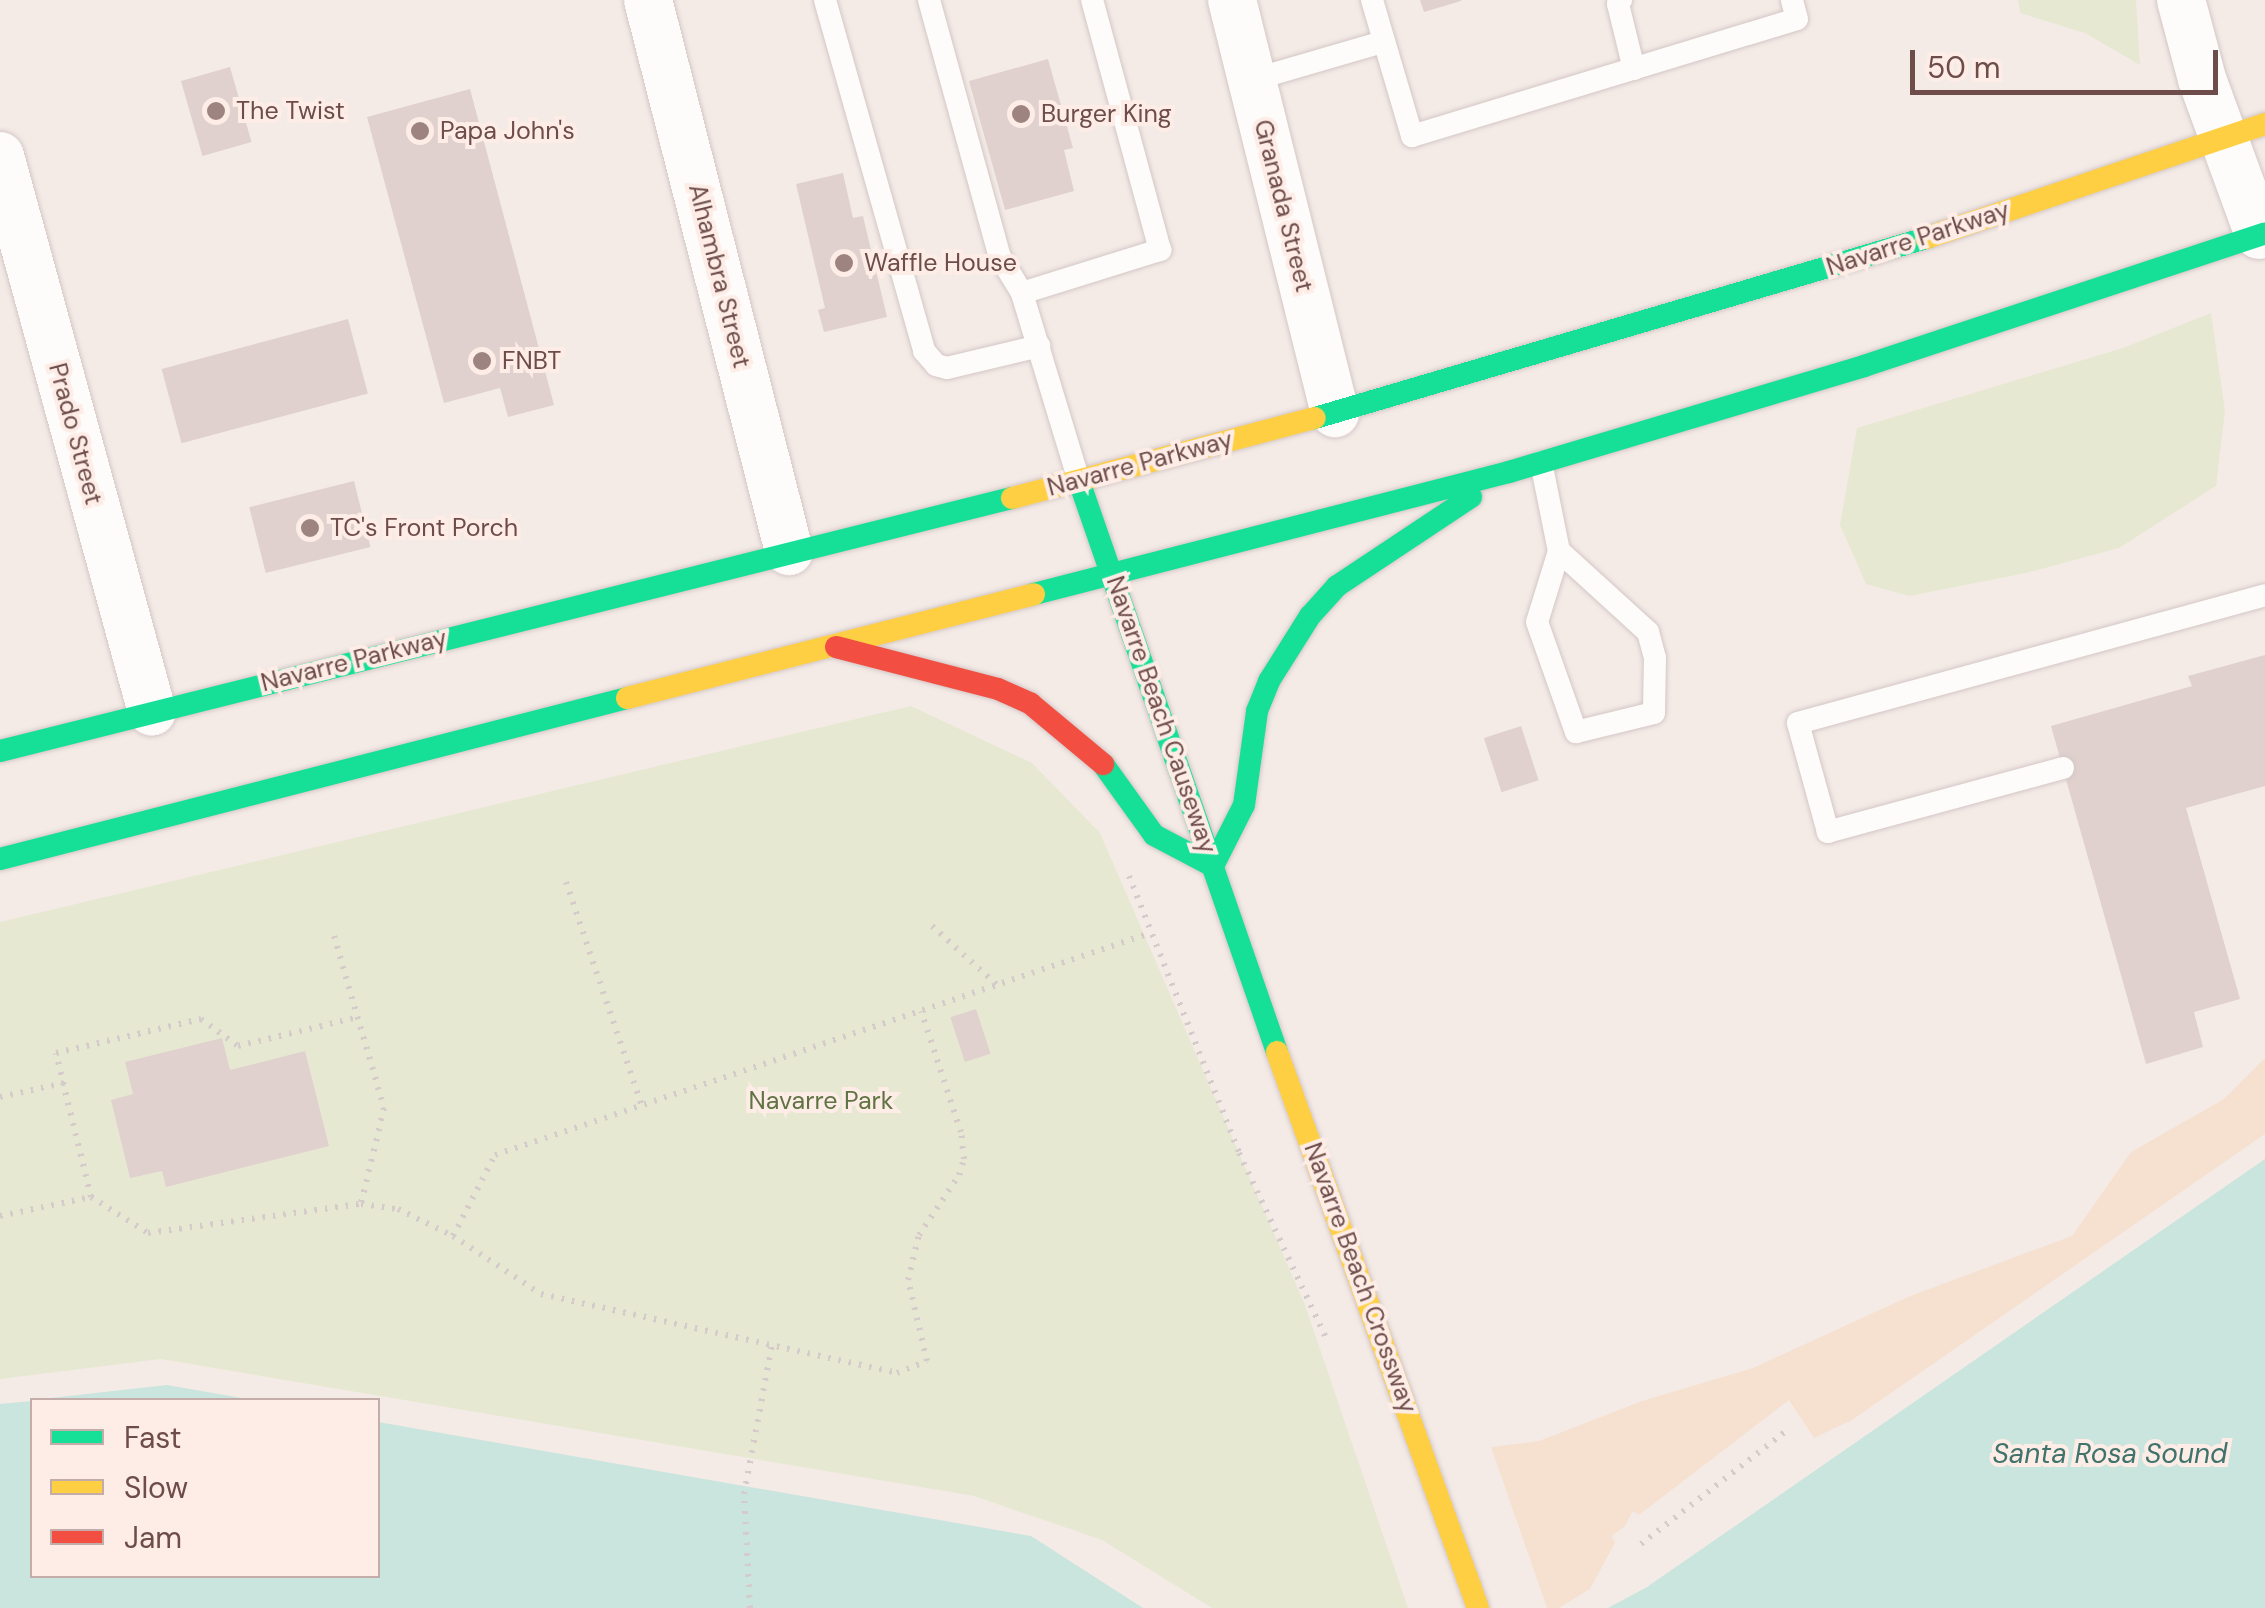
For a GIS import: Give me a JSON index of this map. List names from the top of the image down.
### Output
{
  "streets": {
    "main road": ["Navarre Parkway", "Navarre Beach Causeway", "Navarre Beach Crossway"],
    "street": ["Granada Street", "Alhambra Street", "Prado Street"]
  },
  "crossings": [
    ["Granada Street", "Navarre Parkway"],
    ["Navarre Parkway", "Alhambra Street"],
    ["Navarre Parkway", "Prado Street"],
    ["Navarre Parkway", "Navarre Beach Causeway"],
    ["Navarre Beach Causeway", "Navarre Beach Crossway"]
  ],
  "water": ["Santa Rosa Sound"],
  "parks": ["Navarre Park"],
  "places": [
    "The Twist",
    "Burger King",
    "Papa John's",
    "Waffle House",
    "FNBT",
    "TC's Front Porch"
  ],
  "legend": ["Fast", "Slow", "Jam"],
  "scale_bar": "50 m"
}
